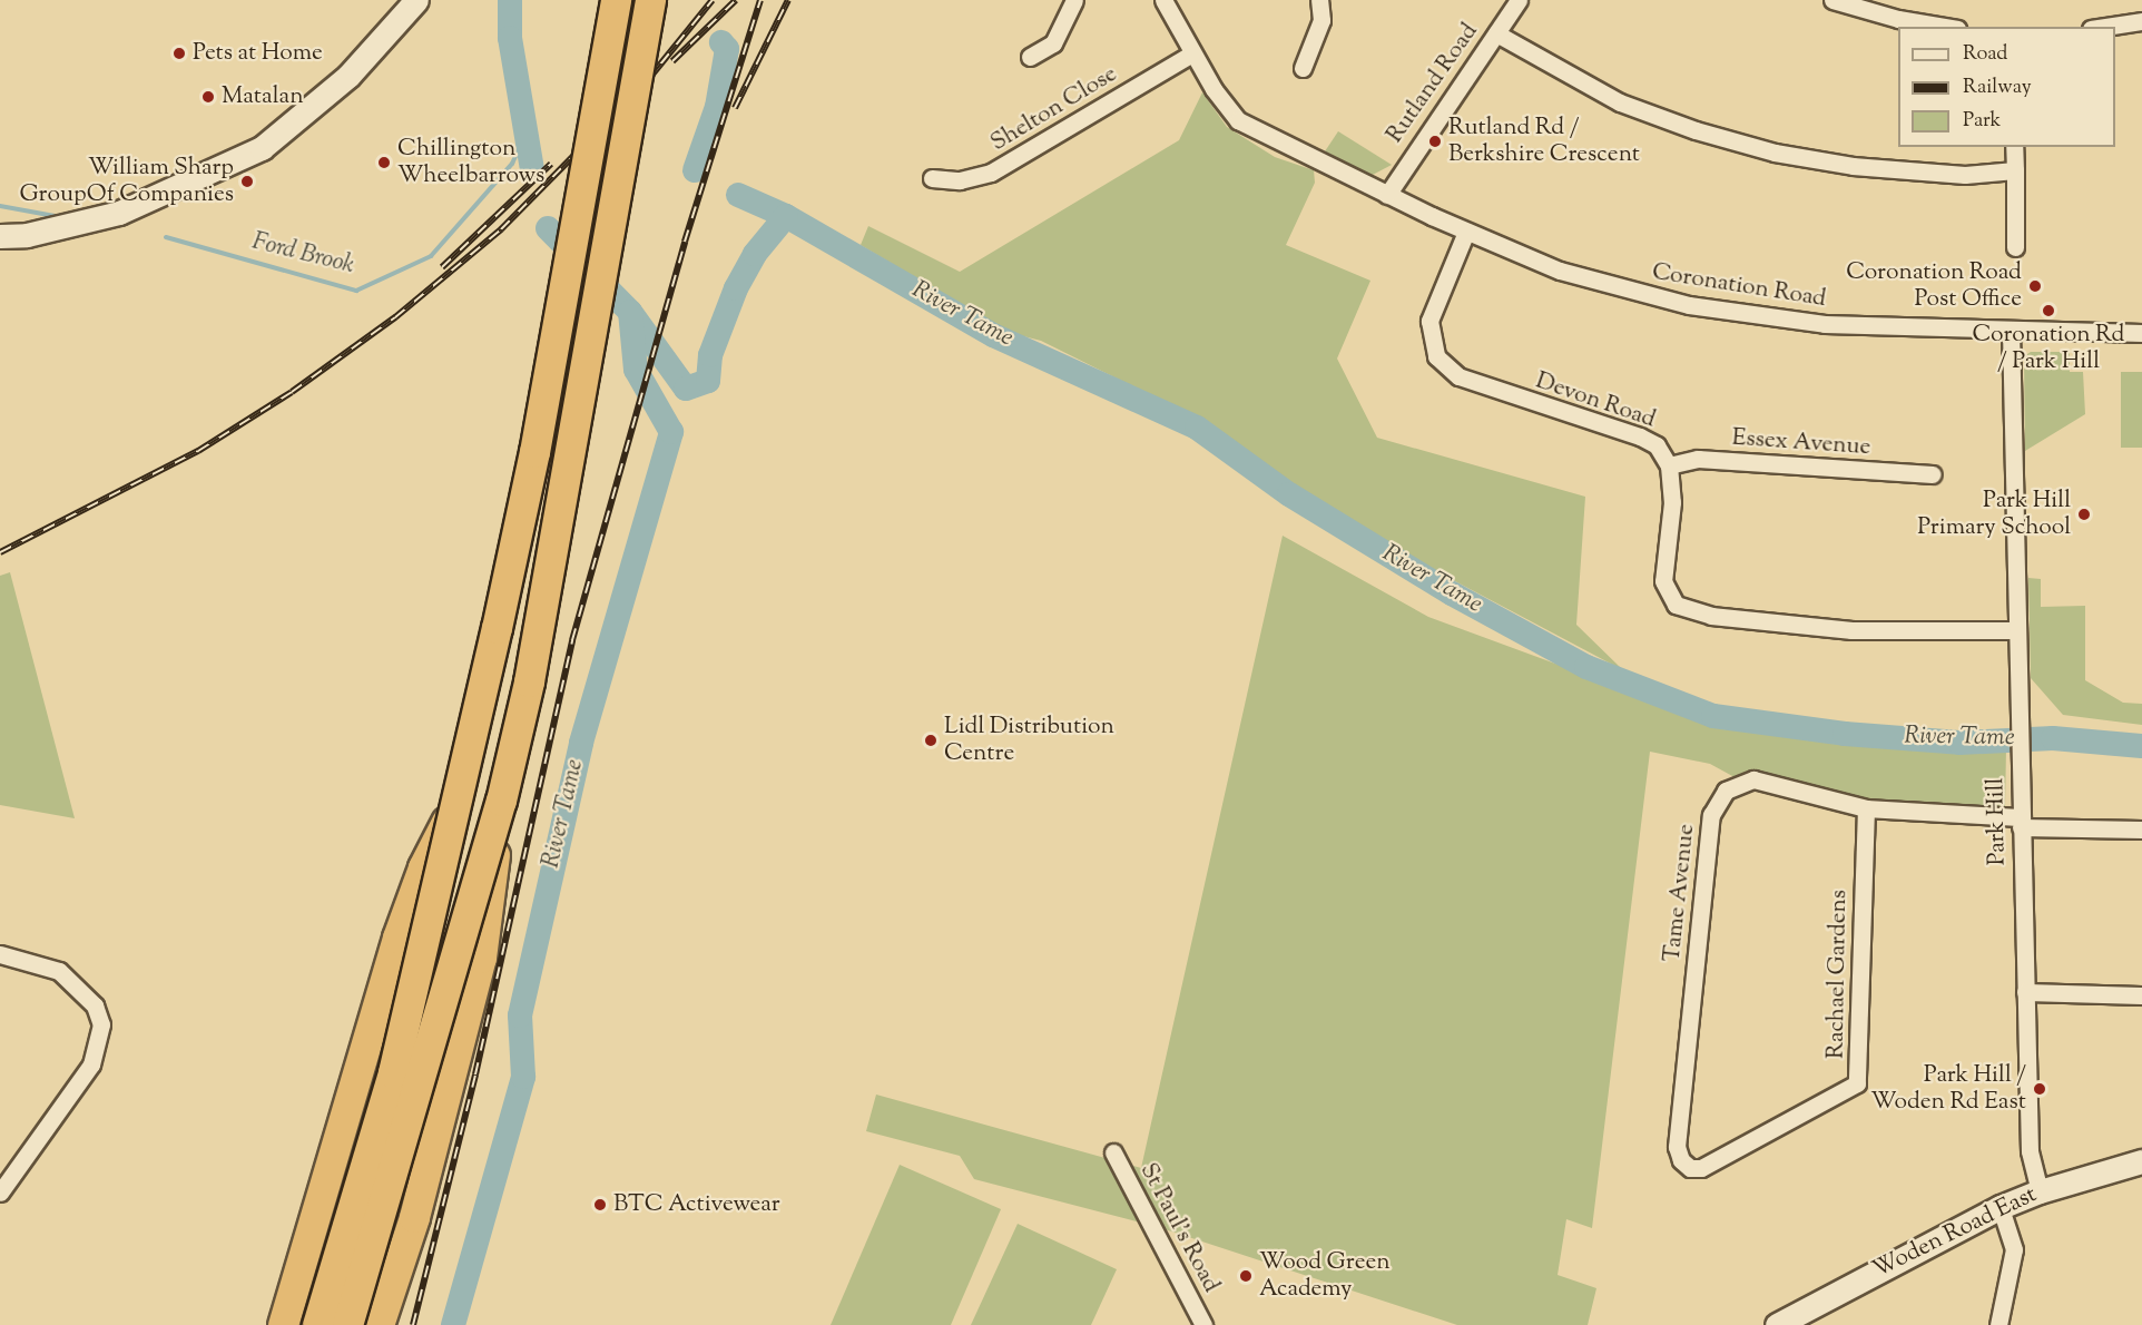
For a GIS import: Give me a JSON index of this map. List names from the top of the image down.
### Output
{
  "streets": {
    "street": [
      "Rutland Road",
      "Shelton Close",
      "Coronation Road",
      "Devon Road",
      "Essex Avenue",
      "Park Hill",
      "Tame Avenue",
      "Rachael Gardens",
      "St Paul's Road",
      "Woden Road East"
    ]
  },
  "crossings": [
    ["Rutland Road", "Coronation Road"],
    ["Shelton Close", "Coronation Road"],
    ["Coronation Road", "Devon Road"],
    ["Coronation Road", "Park Hill"],
    ["Devon Road", "Essex Avenue"],
    ["Park Hill", "Tame Avenue"],
    ["Park Hill", "Woden Road East"],
    ["Tame Avenue", "Rachael Gardens"]
  ],
  "water": ["Ford Brook", "River Tame"],
  "places": [
    "Pets at Home",
    "Matalan",
    "Rutland Rd / Berkshire Crescent",
    "Chillington Wheelbarrows",
    "William Sharp GroupOf Companies",
    "Coronation Road Post Office",
    "Coronation Rd / Park Hill",
    "Park Hill Primary School",
    "Lidl Distribution Centre",
    "Park Hill / Woden Rd East",
    "BTC Activewear",
    "Wood Green Academy"
  ],
  "legend": ["Road", "Railway", "Park"]
}
